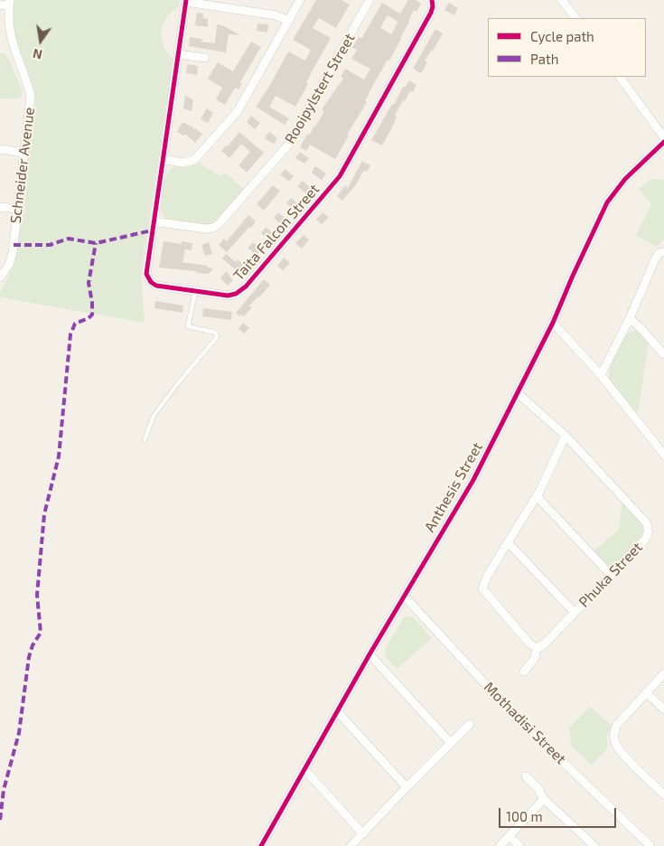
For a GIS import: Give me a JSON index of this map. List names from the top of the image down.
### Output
{
  "streets": {
    "street": [
      "Rooipylstert Street",
      "Schneider Avenue",
      "Taita Falcon Street",
      "Anthesis Street",
      "Phuka Street",
      "Mothadisi Street"
    ]
  },
  "crossings": [
    ["Rooipylstert Street", "Taita Falcon Street"],
    ["Anthesis Street", "Phuka Street"],
    ["Anthesis Street", "Mothadisi Street"]
  ],
  "legend": ["Cycle path", "Path"],
  "scale_bar": "100 m",
  "north": "bottom"
}
